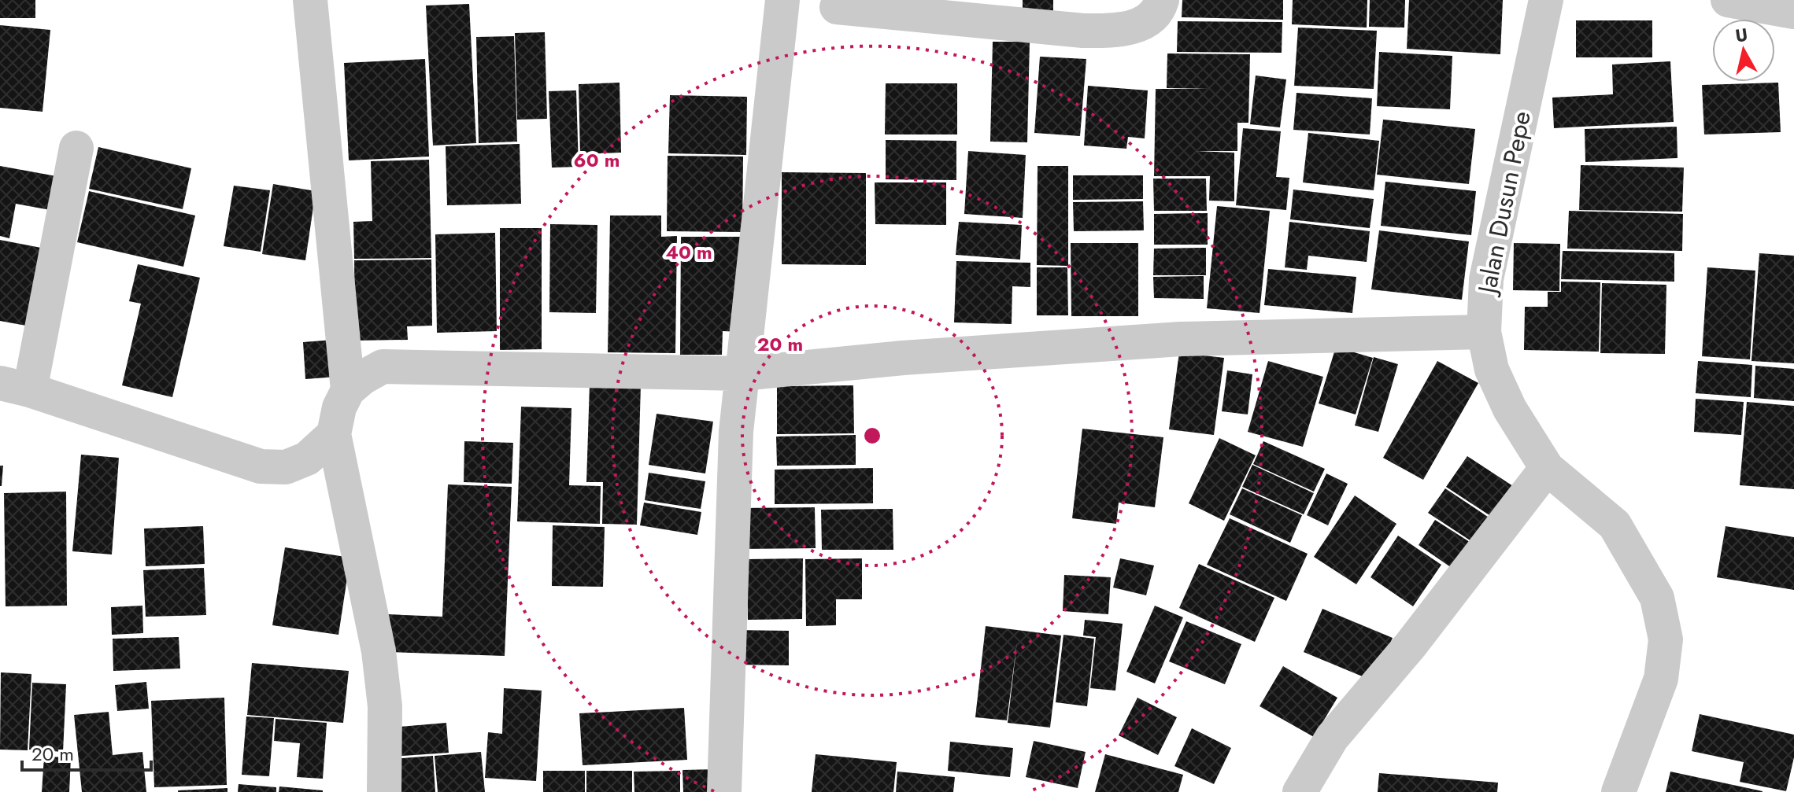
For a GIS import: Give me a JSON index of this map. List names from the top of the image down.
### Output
{
  "streets": {
    "street": ["Jalan Dusun Pepe"]
  },
  "scale_bar": "20 m",
  "north": "top",
  "rings": ["60 m", "40 m", "20 m"]
}
